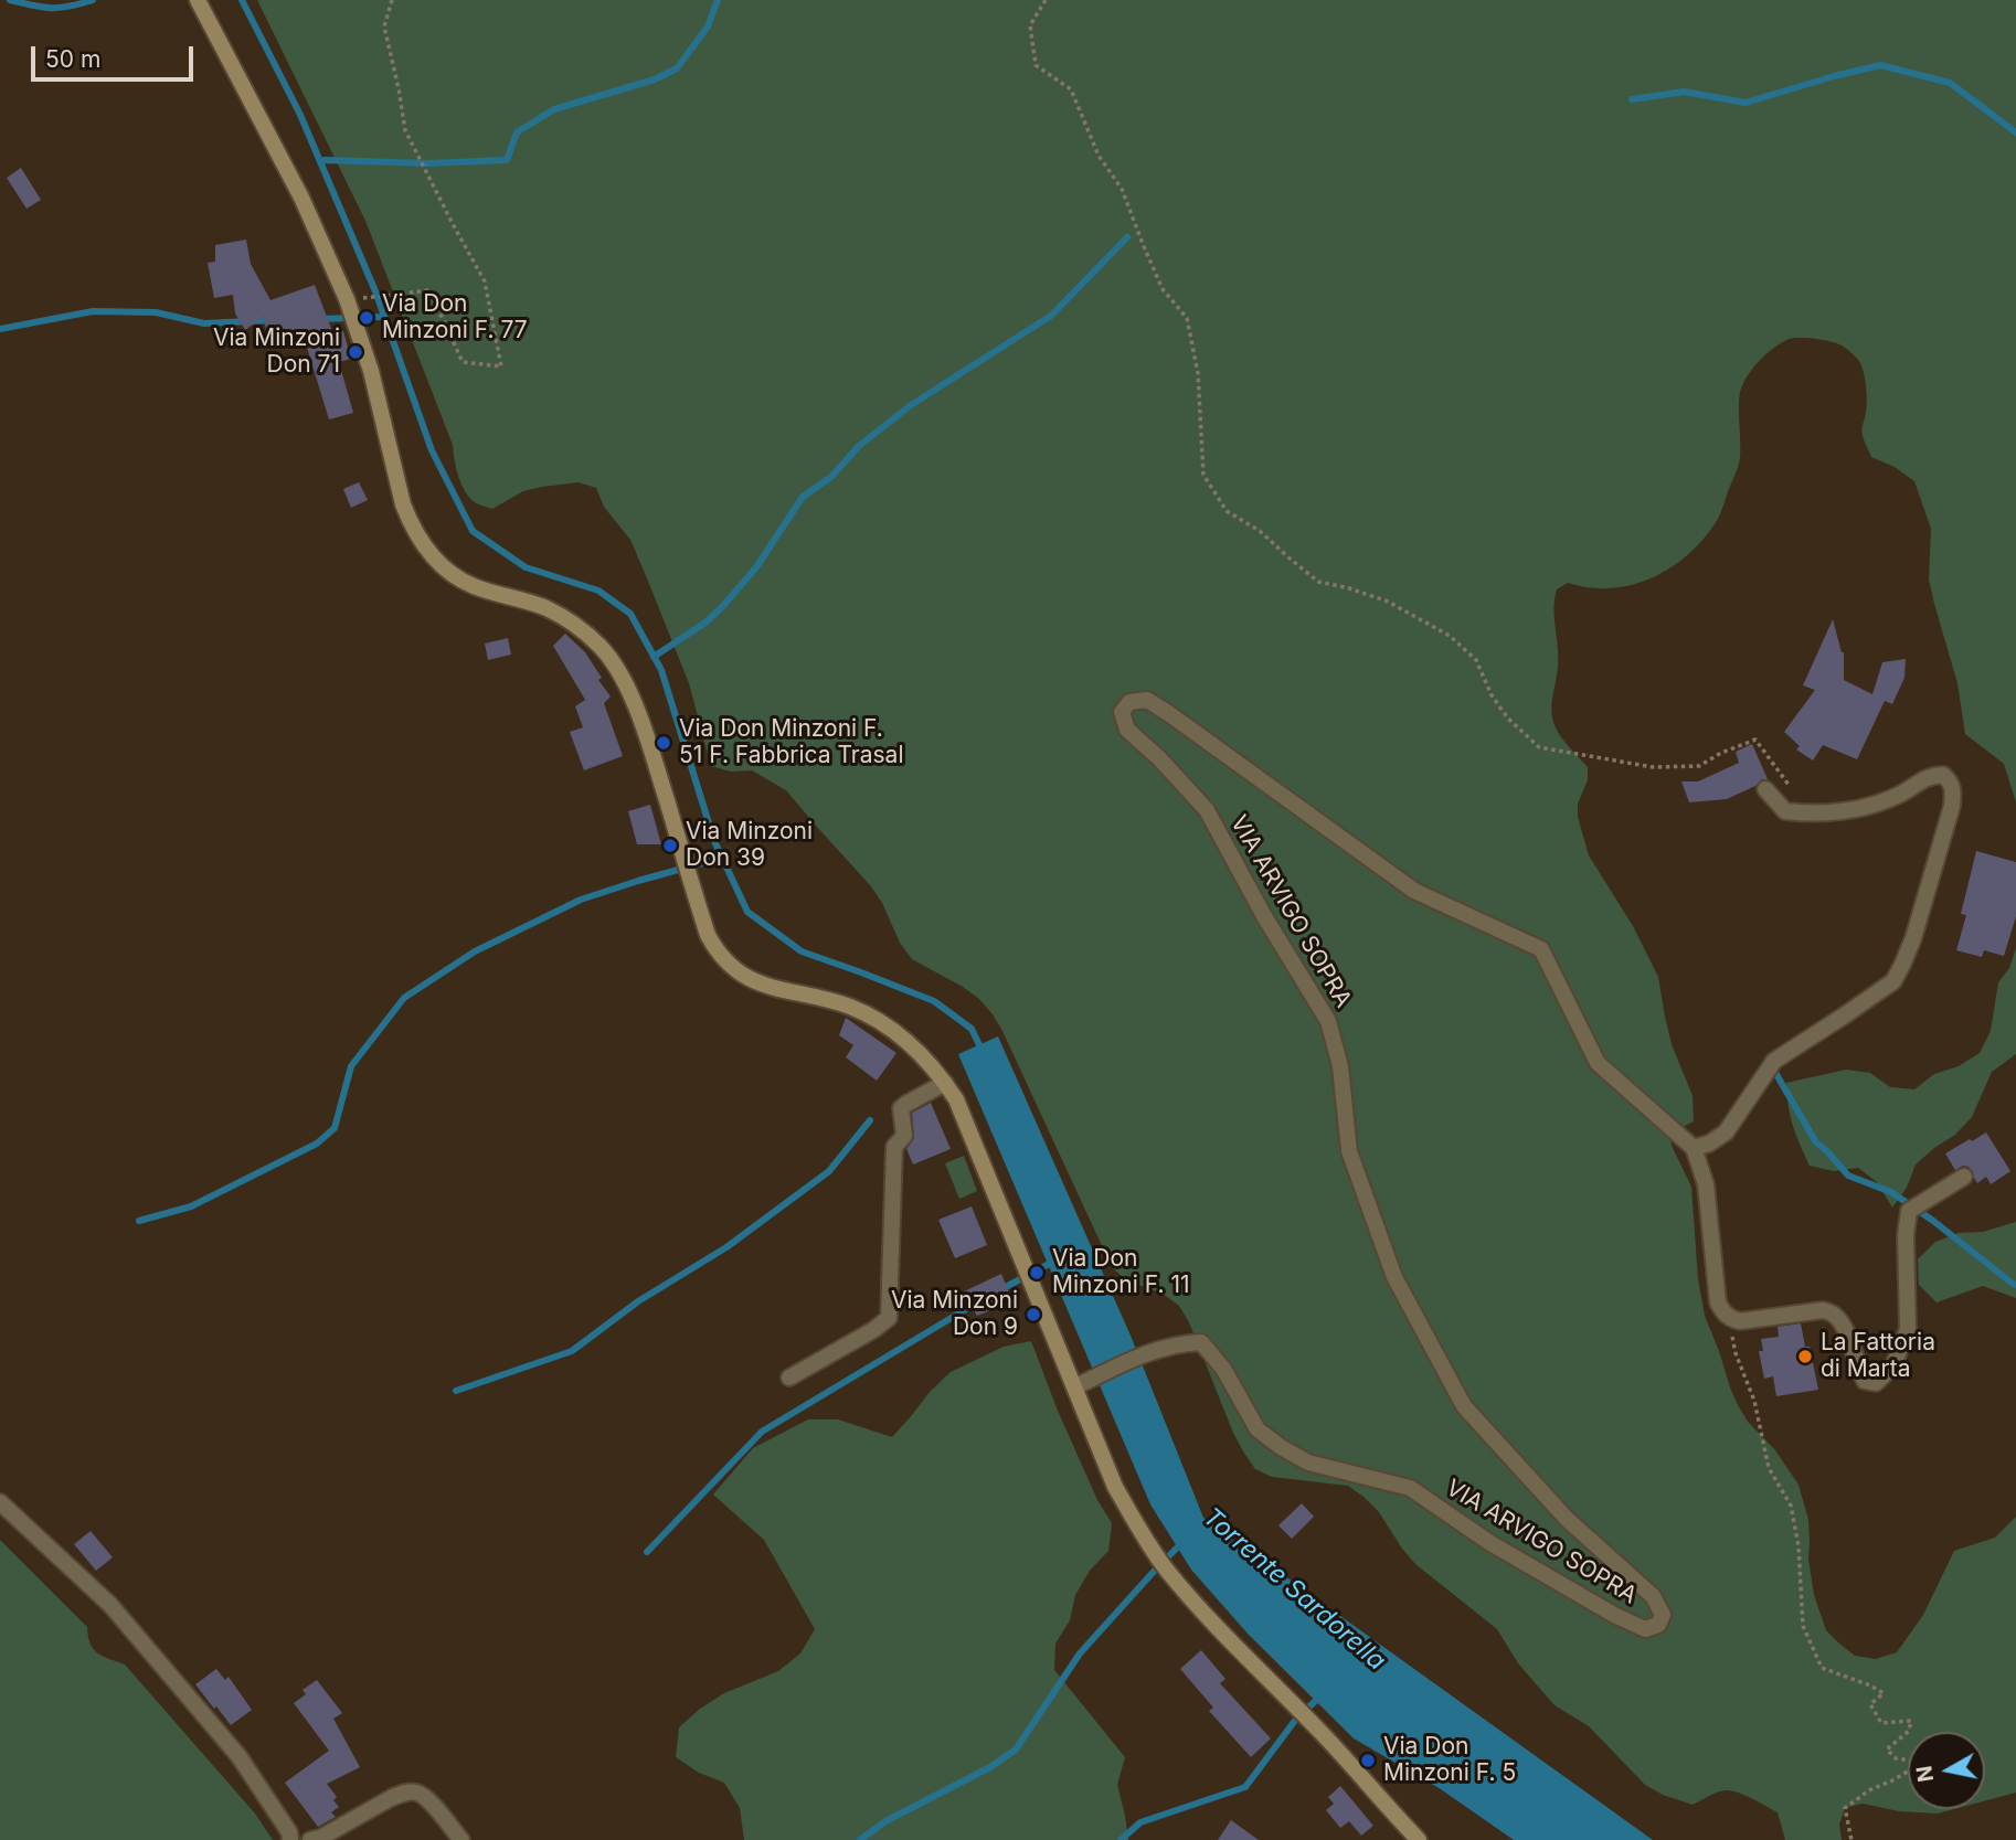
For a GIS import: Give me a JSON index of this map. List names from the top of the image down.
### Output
{
  "streets": {
    "street": ["VIA ARVIGO SOPRA"]
  },
  "water": ["Torrente Sardorella"],
  "places": [
    "Via Don Minzoni F. 77",
    "Via Minzoni Don 71",
    "Via Don Minzoni F. 51 F. Fabbrica Trasal",
    "Via Minzoni Don 39",
    "Via Don Minzoni F. 11",
    "Via Minzoni Don 9",
    "La Fattoria di Marta",
    "Via Don Minzoni F. 5"
  ],
  "scale_bar": "50 m",
  "north": "left"
}
